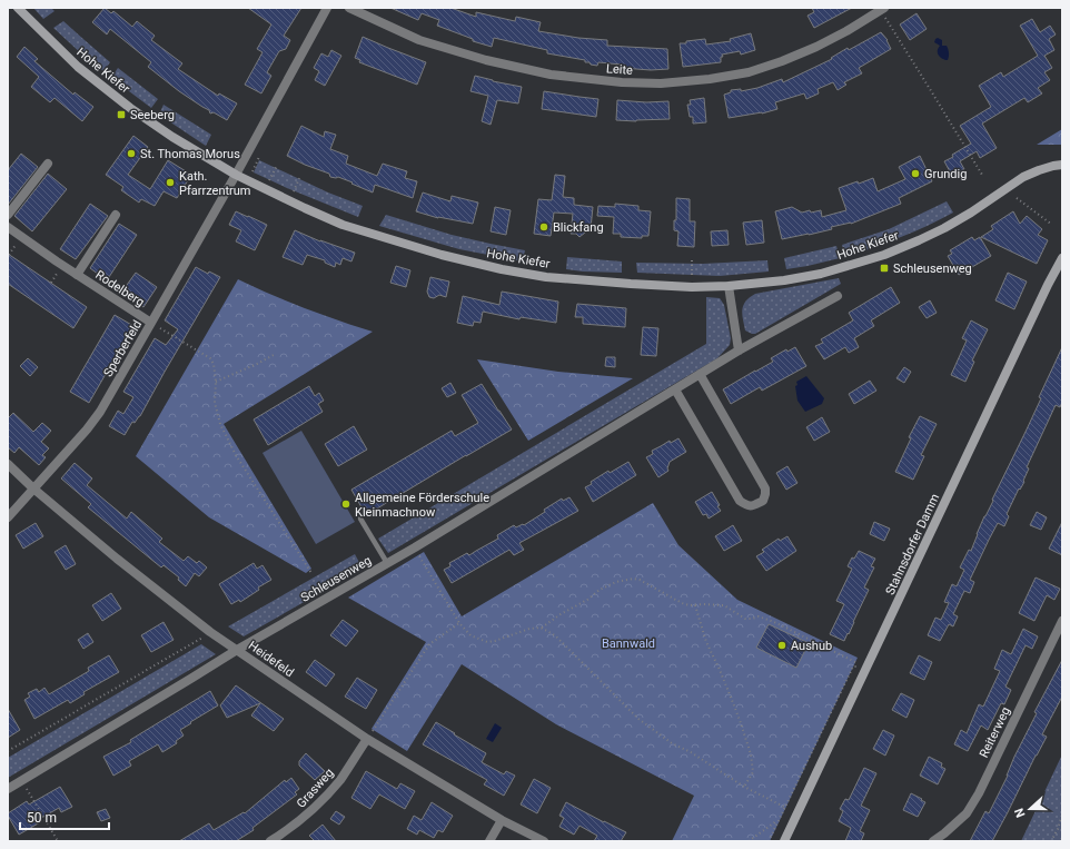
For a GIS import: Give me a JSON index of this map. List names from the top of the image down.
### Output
{
  "streets": {
    "street": [
      "Leite",
      "Hohe Kiefer",
      "Rodelberg",
      "Sperberfeld",
      "Stahnsdorfer Damm",
      "Schleusenweg",
      "Heidefeld",
      "Reiterweg",
      "Grasweg"
    ]
  },
  "crossings": [
    ["Hohe Kiefer", "Sperberfeld"],
    ["Rodelberg", "Sperberfeld"],
    ["Sperberfeld", "Heidefeld"],
    ["Schleusenweg", "Heidefeld"],
    ["Heidefeld", "Grasweg"]
  ],
  "parks": ["Bannwald"],
  "places": {
    "transit": ["Seeberg", "Schleusenweg"],
    "other": [
      "St. Thomas Morus",
      "Grundig",
      "Kath. Pfarrzentrum",
      "Blickfang",
      "Allgemeine Förderschule Kleinmachnow",
      "Aushub"
    ]
  },
  "scale_bar": "50 m",
  "north": "left"
}
